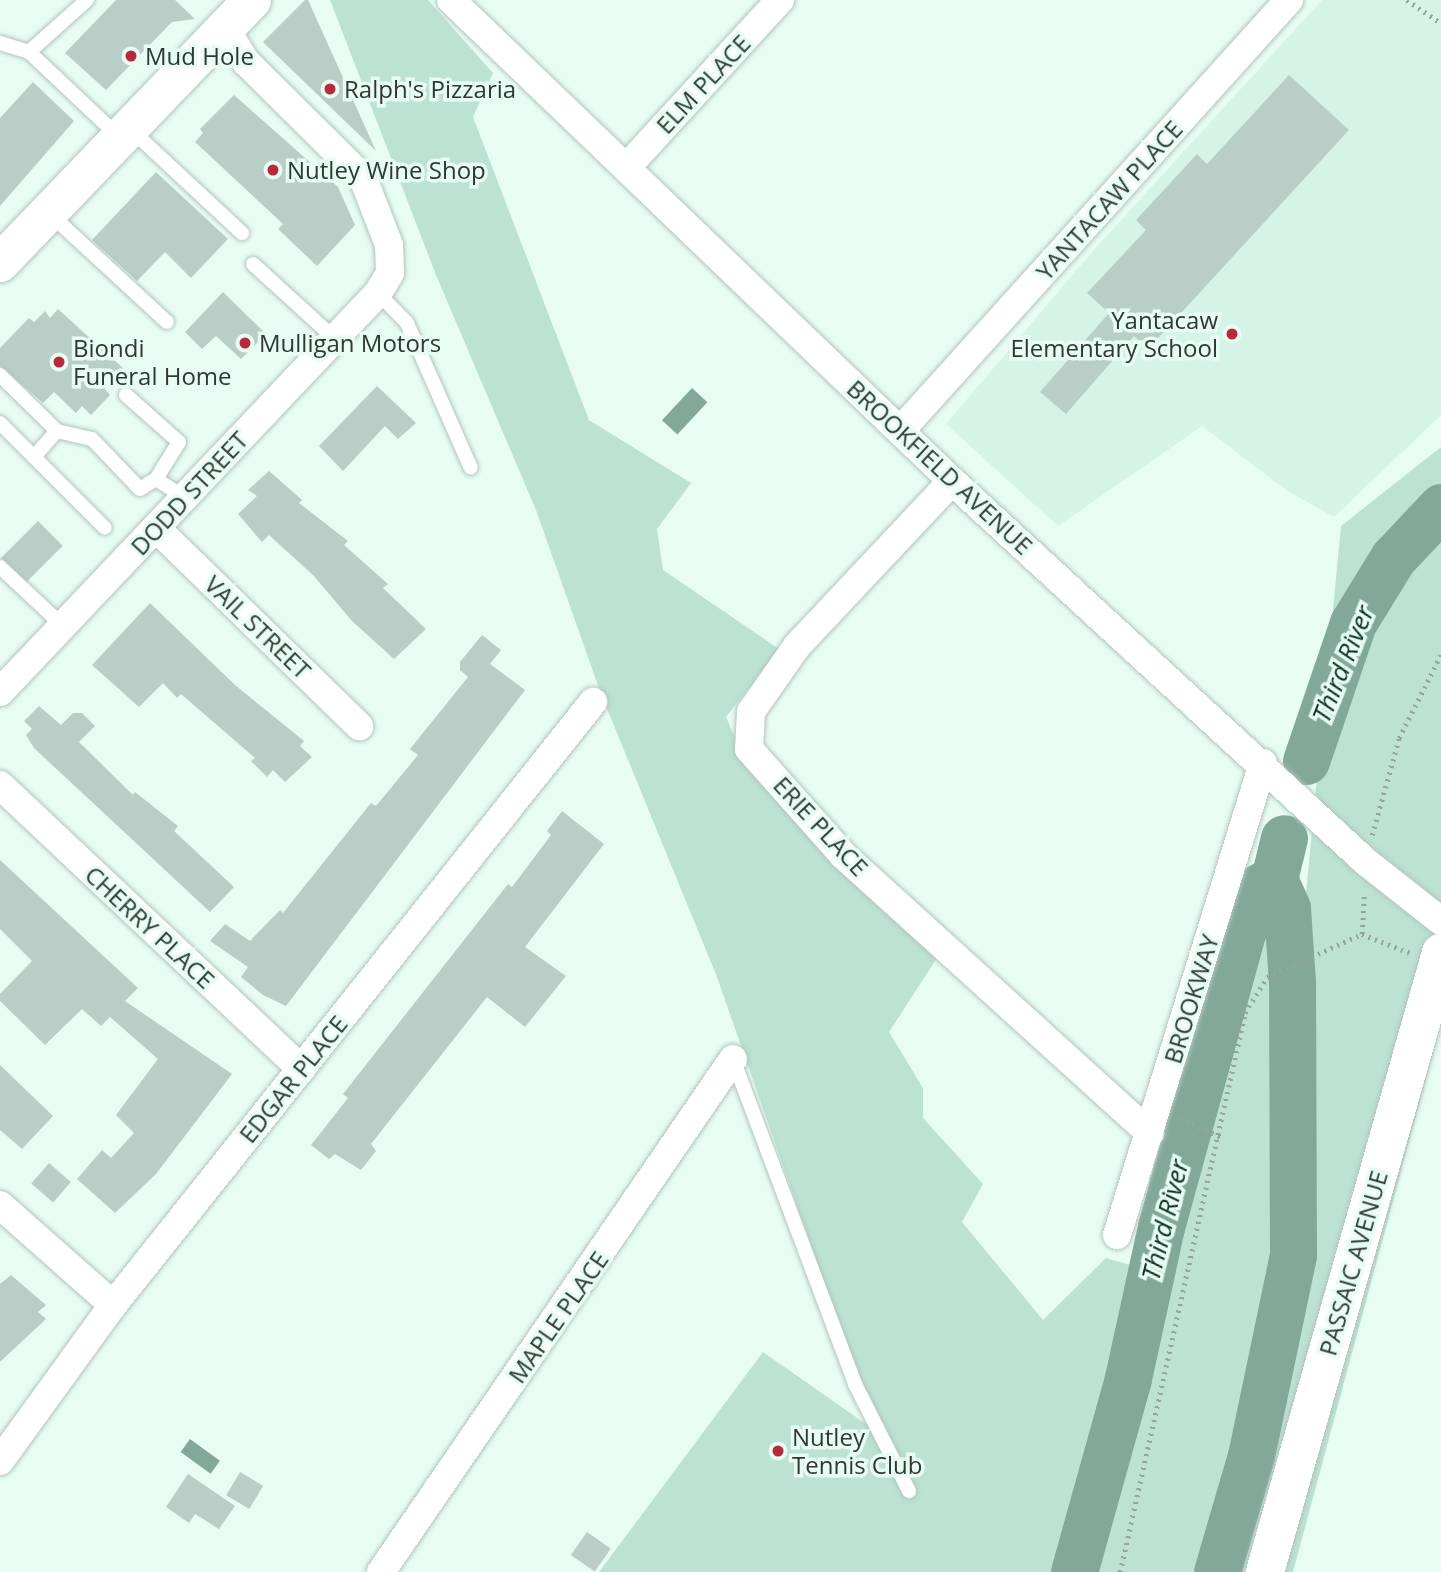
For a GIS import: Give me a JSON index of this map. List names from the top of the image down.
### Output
{
  "streets": {
    "street": [
      "ELM PLACE",
      "YANTACAW PLACE",
      "BROOKFIELD AVENUE",
      "DODD STREET",
      "VAIL STREET",
      "ERIE PLACE",
      "CHERRY PLACE",
      "BROOKWAY",
      "EDGAR PLACE",
      "PASSAIC AVENUE",
      "MAPLE PLACE"
    ]
  },
  "crossings": [
    ["ELM PLACE", "BROOKFIELD AVENUE"],
    ["YANTACAW PLACE", "BROOKFIELD AVENUE"],
    ["BROOKFIELD AVENUE", "ERIE PLACE"],
    ["BROOKFIELD AVENUE", "BROOKWAY"],
    ["DODD STREET", "VAIL STREET"],
    ["ERIE PLACE", "BROOKWAY"],
    ["CHERRY PLACE", "EDGAR PLACE"]
  ],
  "water": ["Third River"],
  "places": [
    "Mud Hole",
    "Ralph's Pizzaria",
    "Nutley Wine Shop",
    "Yantacaw Elementary School",
    "Mulligan Motors",
    "Biondi Funeral Home",
    "Nutley Tennis Club"
  ]
}
